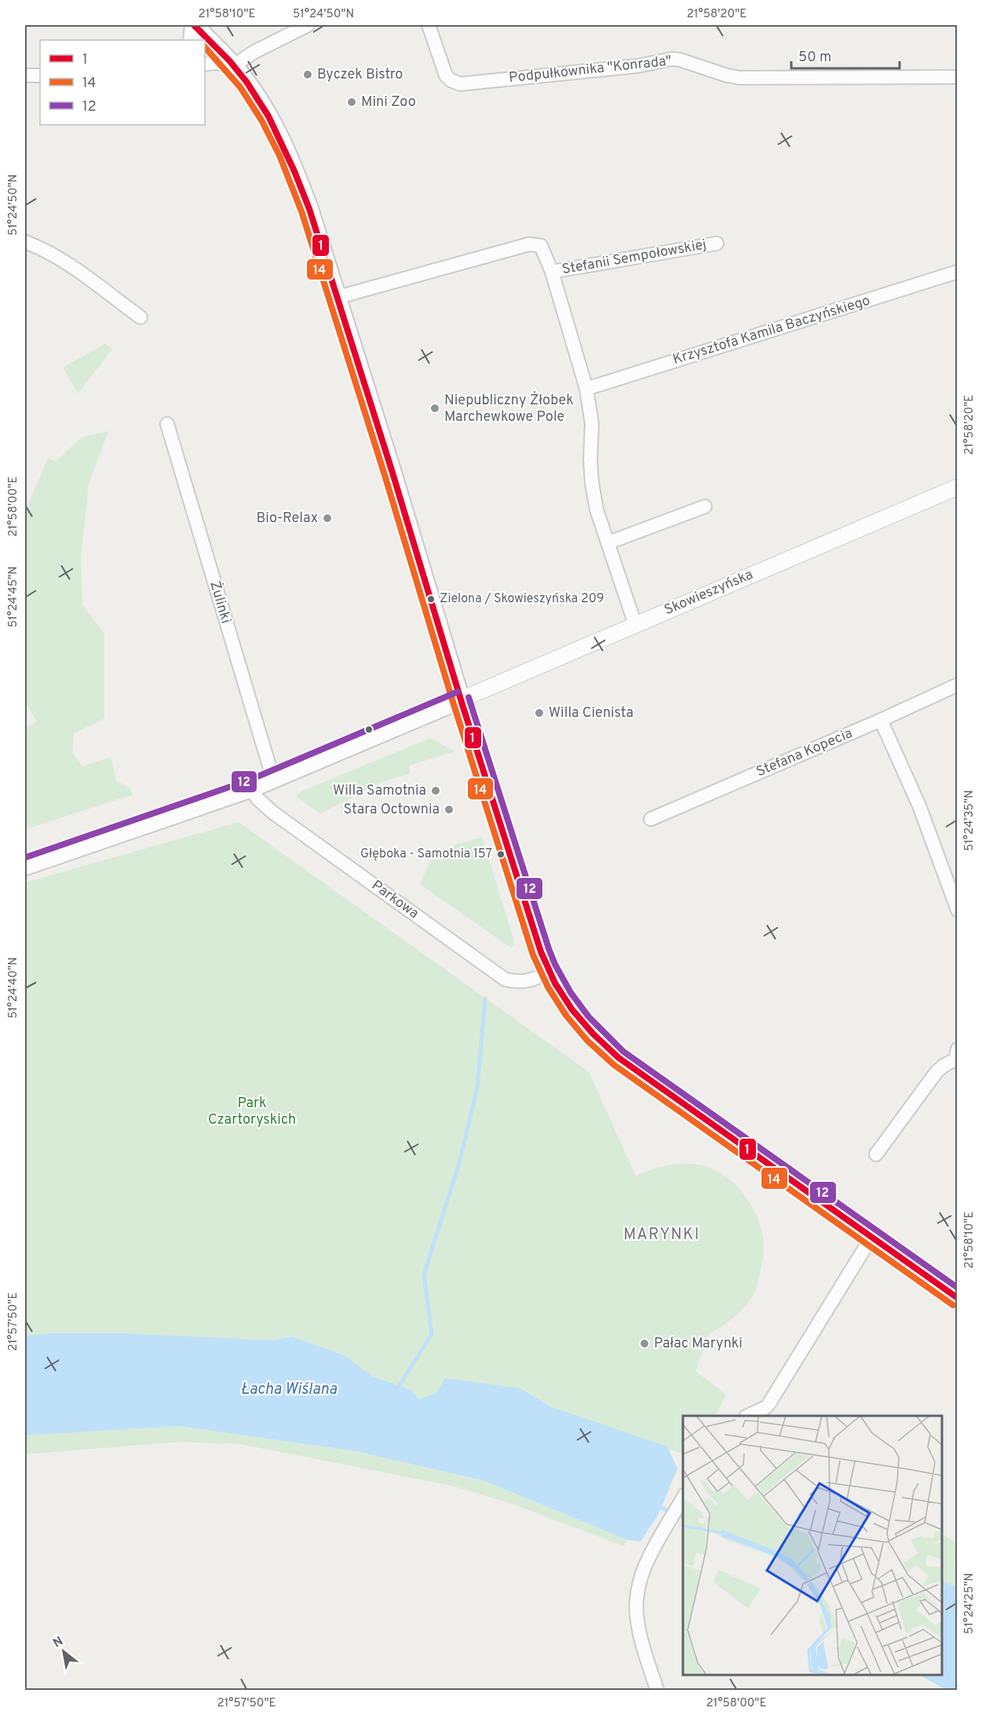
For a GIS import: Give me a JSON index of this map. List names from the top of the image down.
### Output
{
  "streets": {
    "street": [
      "Podpułkownika \"Konrada\"",
      "Stefanii Sempołowskiej",
      "Krzysztofa Kamila Baczyńskiego",
      "Skowieszyńska",
      "Żulinki",
      "Stefana Kopecia",
      "Parkowa"
    ]
  },
  "districts": ["MARYNKI"],
  "water": ["Łacha Wiślana"],
  "parks": ["Park Czartoryskich"],
  "places": [
    "Byczek Bistro",
    "Mini Zoo",
    "Niepubliczny Żłobek Marchewkowe Pole",
    "Bio-Relax",
    "Zielona / Skowieszyńska 209",
    "Willa Cienista",
    "Willa Samotnia",
    "Stara Octownia",
    "Głęboka - Samotnia 157",
    "Pałac Marynki"
  ],
  "lines": ["transit line 1", "transit line 14", "transit line 12"],
  "legend": ["1", "14", "12"],
  "scale_bar": "50 m",
  "north": "top left",
  "coordinates": [
    "21°58'10\"E",
    "51°24'50\"N",
    "21°58'20\"E",
    "21°58'00\"E",
    "51°24'45\"N",
    "51°24'35\"N",
    "51°24'40\"N",
    "21°57'50\"E",
    "51°24'25\"N"
  ]
}
